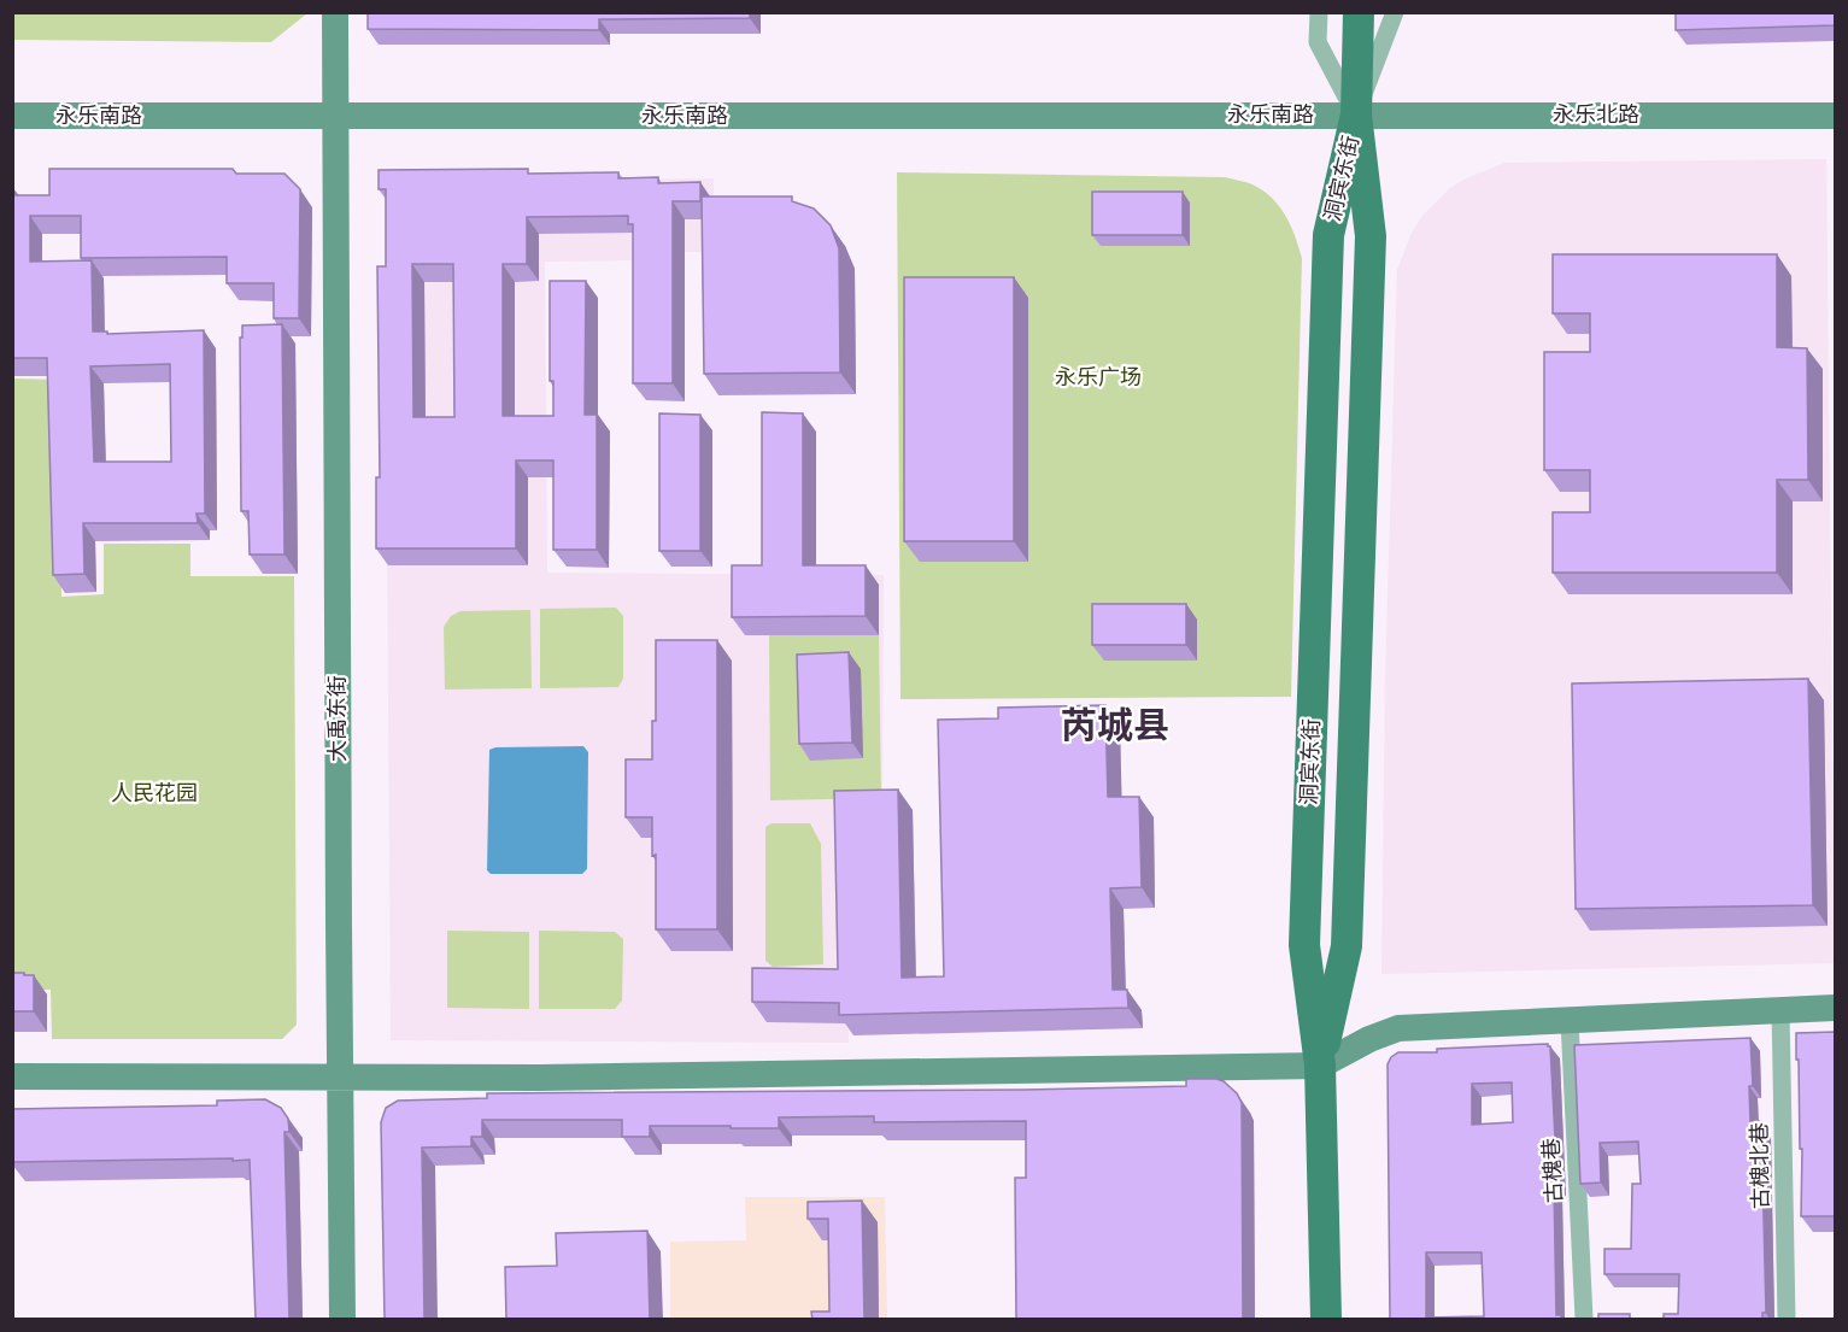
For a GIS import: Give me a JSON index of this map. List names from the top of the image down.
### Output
{
  "streets": {
    "main road": ["洞宾东街"],
    "street": [
      "永乐南路",
      "永乐北路",
      "大禹东街",
      "古槐北巷",
      "古槐巷"
    ]
  },
  "crossings": [
    ["永乐南路", "永乐北路"],
    ["永乐南路", "洞宾东街"],
    ["永乐南路", "大禹东街"],
    ["永乐北路", "洞宾东街"]
  ],
  "districts": ["芮城县"],
  "parks": ["永乐广场", "人民花园"]
}
